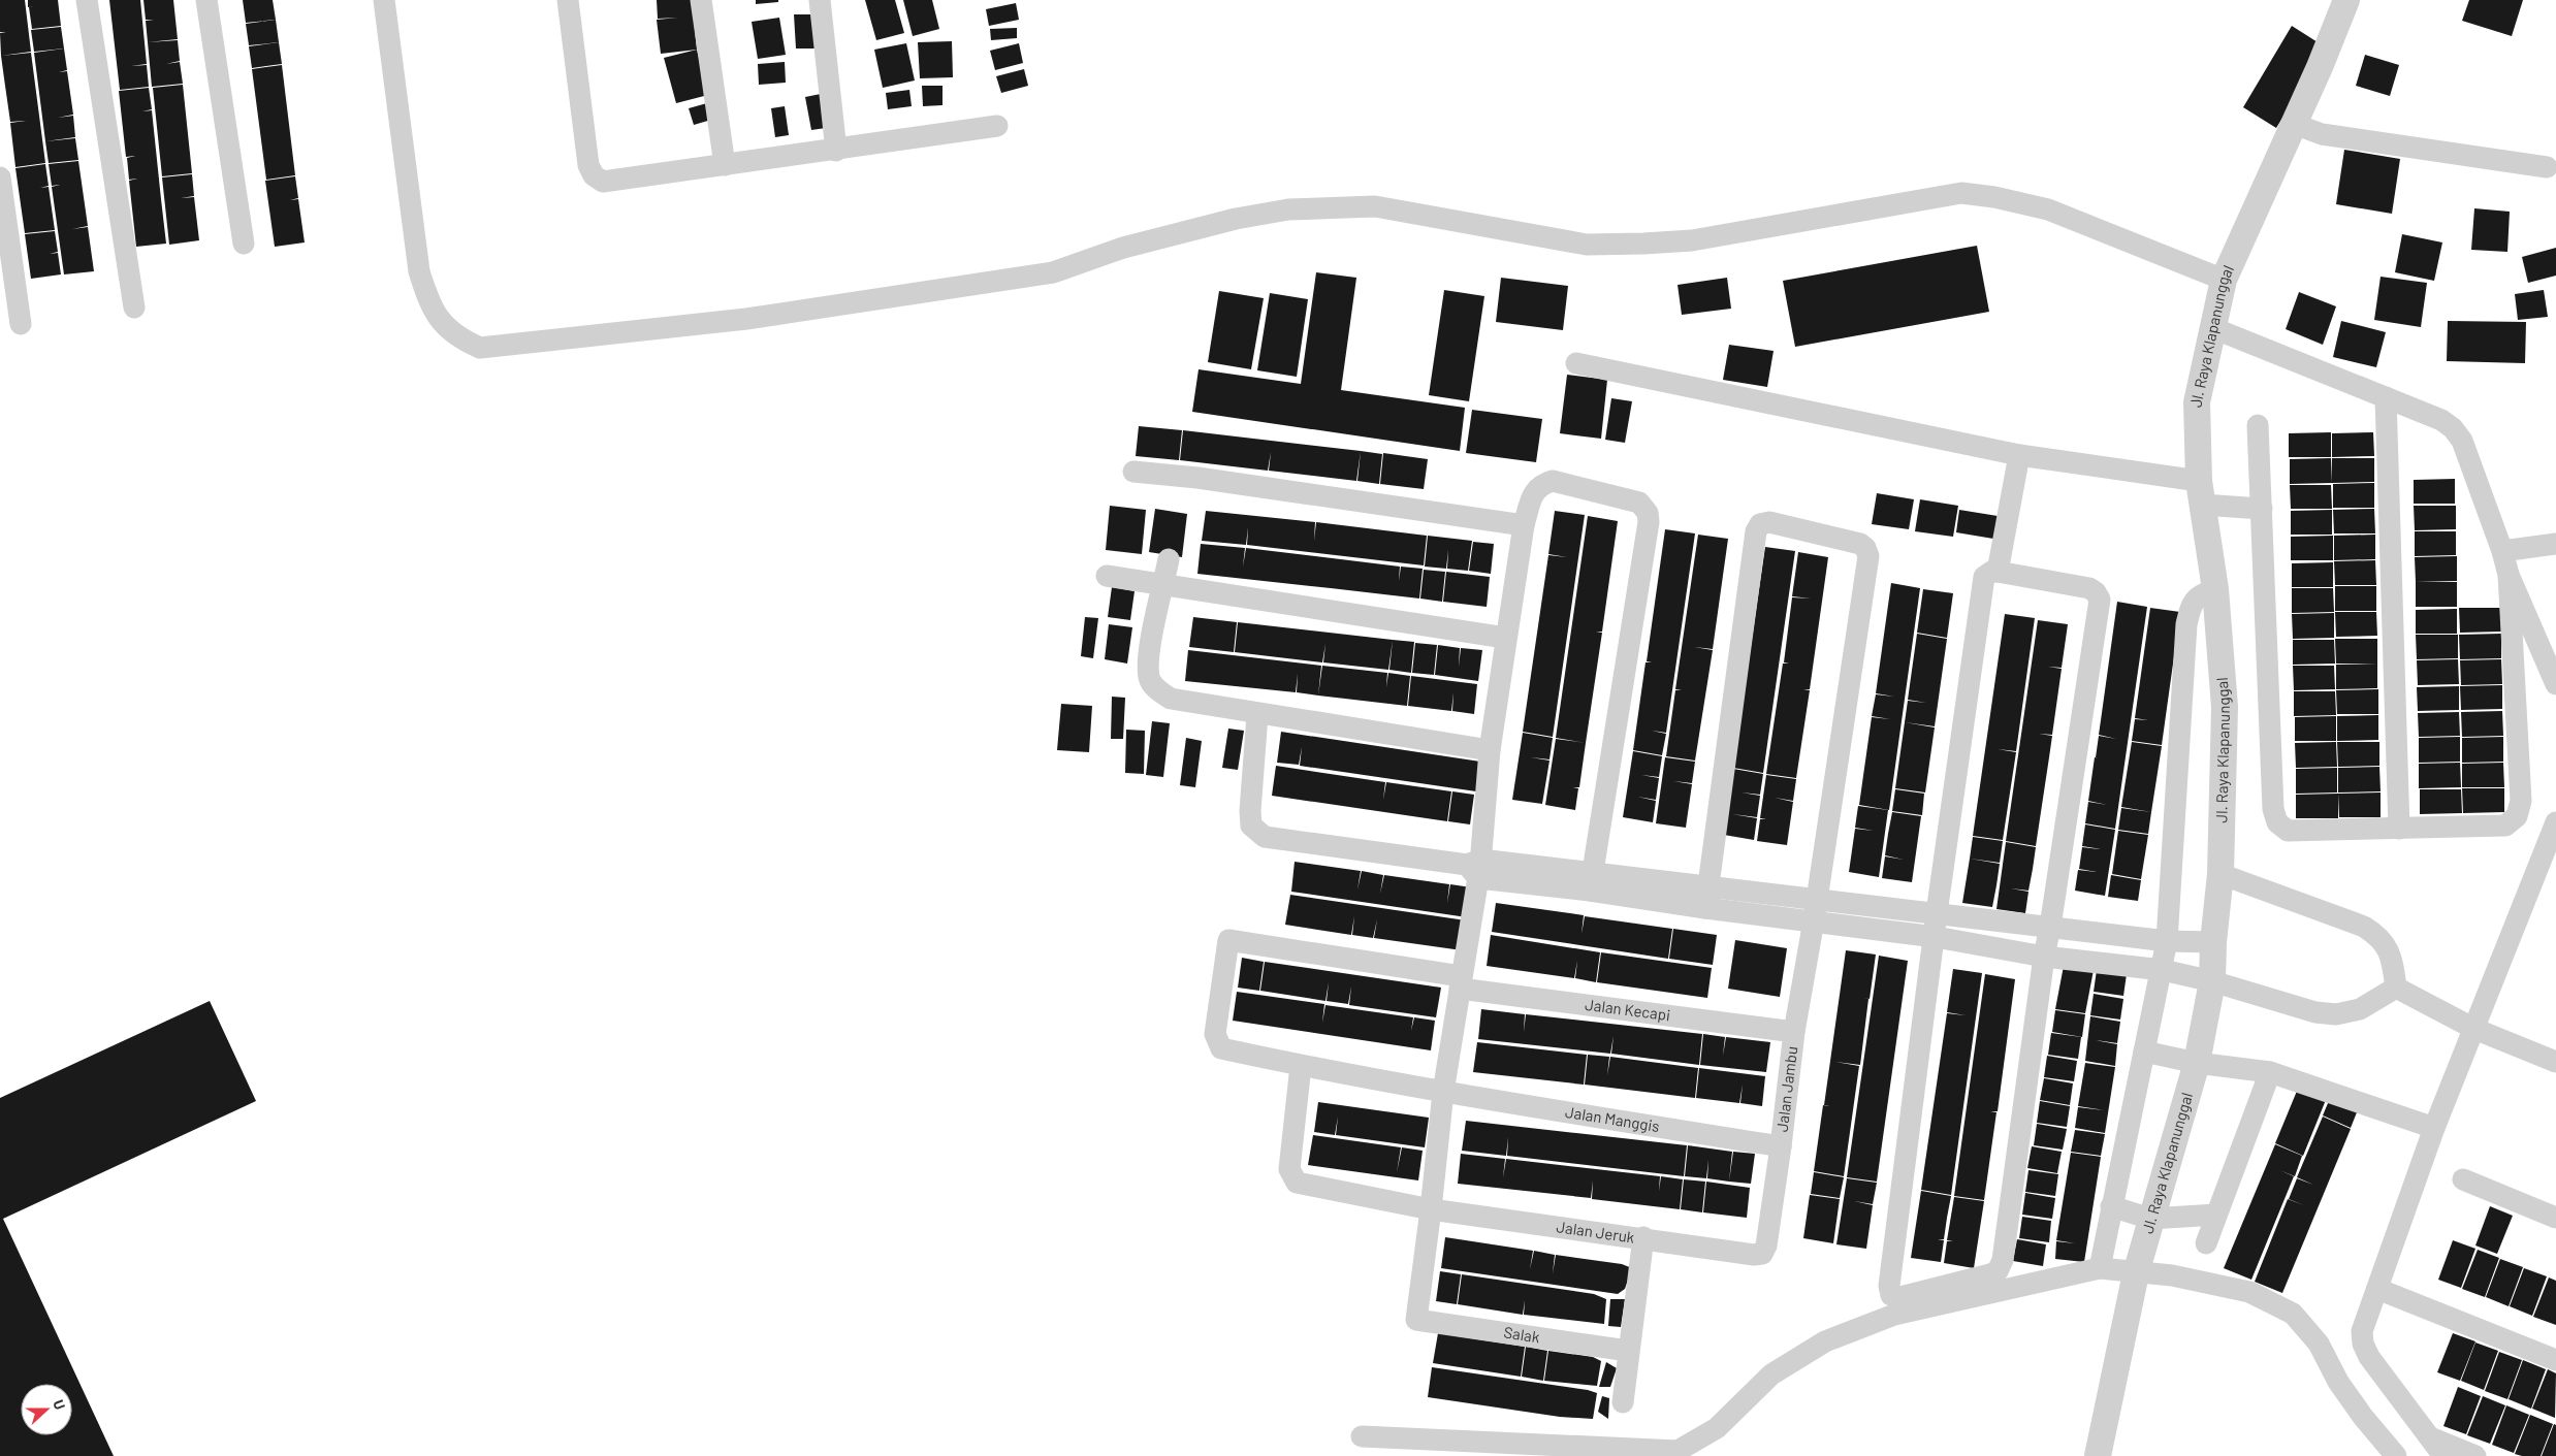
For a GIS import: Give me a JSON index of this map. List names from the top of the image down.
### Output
{
  "streets": {
    "street": [
      "Jl. Raya Klapanunggal",
      "Jalan Kecapi",
      "Jalan Jambu",
      "Jalan Manggis",
      "Jalan Jeruk",
      "Salak"
    ]
  },
  "crossings": [
    ["Jalan Kecapi", "Jalan Jambu"],
    ["Jalan Kecapi", "Jalan Manggis"],
    ["Jalan Kecapi", "Jalan Jeruk"],
    ["Jalan Jambu", "Jalan Manggis"],
    ["Jalan Jambu", "Jalan Jeruk"],
    ["Jalan Manggis", "Jalan Jeruk"],
    ["Jalan Jeruk", "Salak"]
  ],
  "north": "right"
}
